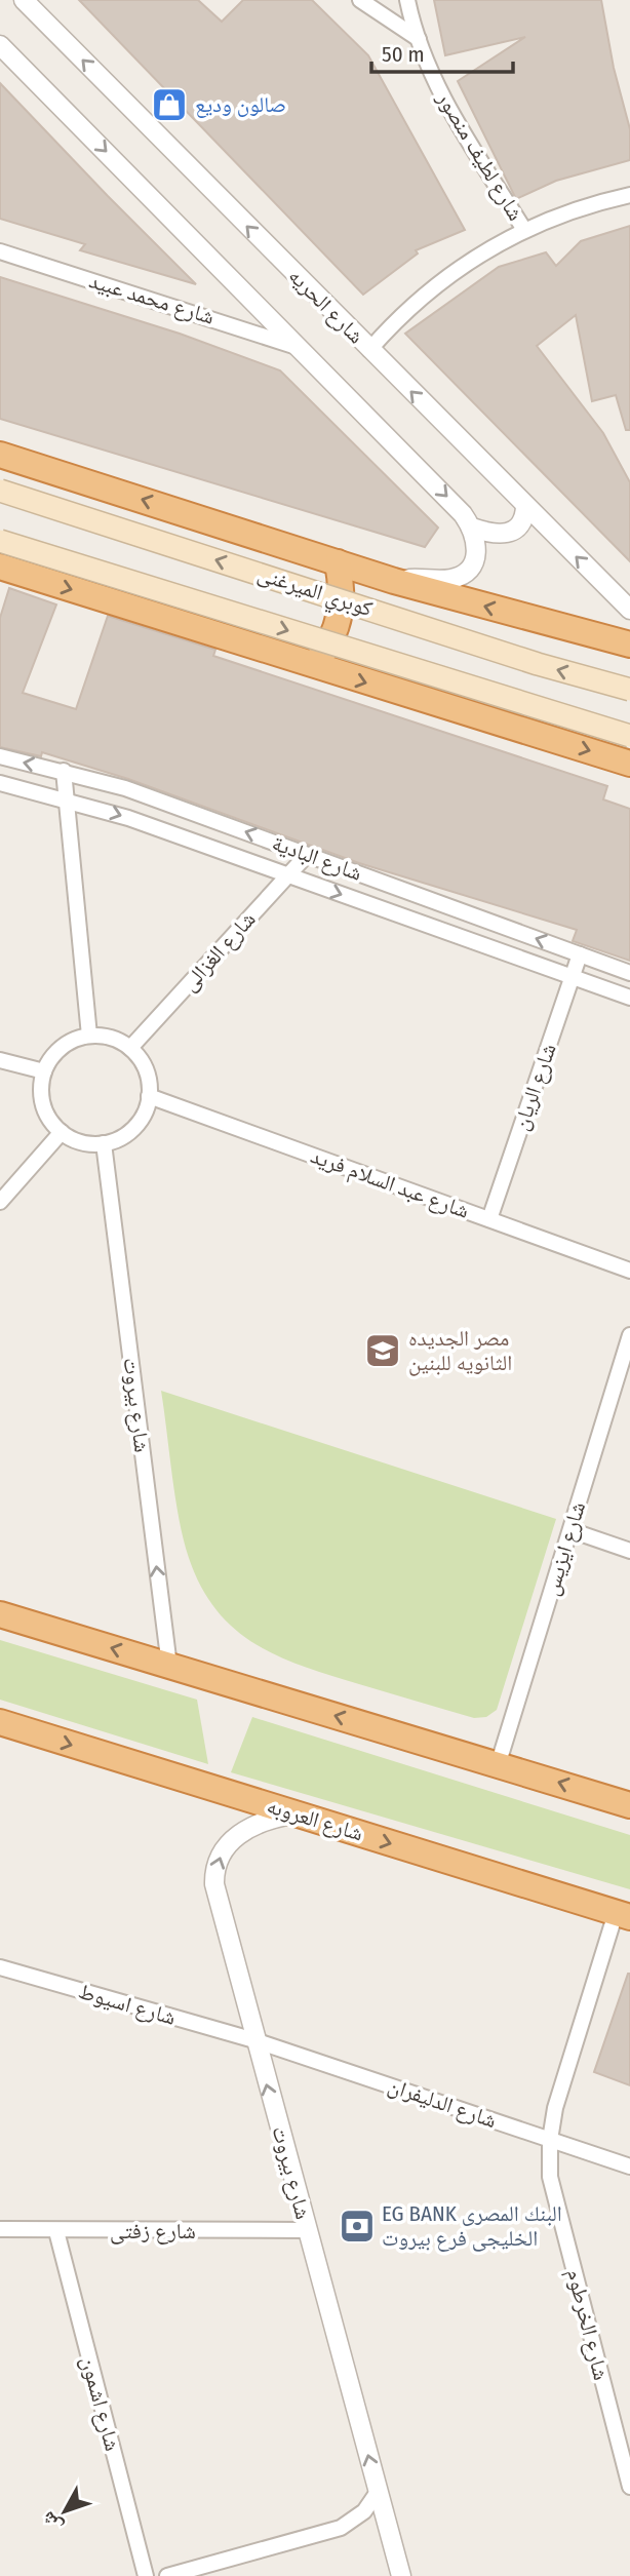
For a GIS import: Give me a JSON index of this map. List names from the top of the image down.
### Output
{
  "streets": {
    "highway": ["شارع العروبه"],
    "main road": ["كوبري الميرغنى"],
    "street": [
      "شارع لطيف منصور",
      "شارع محمد عبيد",
      "شارع الحريه",
      "شارع البادية",
      "شارع الغزالى",
      "شارع الريان",
      "شارع عبد السلام فريد",
      "شارع بيروت",
      "شارع ايزيس",
      "شارع اسيوط",
      "شارع الدليفران",
      "شارع زفتى",
      "شارع الخرطوم",
      "شارع اشمون"
    ]
  },
  "crossings": [
    ["شارع البادية", "شارع الغزالى"],
    ["شارع البادية", "شارع الريان"],
    ["شارع الغزالى", "شارع عبد السلام فريد"],
    ["شارع الغزالى", "شارع بيروت"],
    ["شارع الريان", "شارع عبد السلام فريد"],
    ["شارع عبد السلام فريد", "شارع بيروت"],
    ["شارع بيروت", "شارع العروبه"],
    ["شارع بيروت", "شارع اسيوط"],
    ["شارع بيروت", "شارع الدليفران"],
    ["شارع بيروت", "شارع زفتى"],
    ["شارع العروبه", "شارع الخرطوم"],
    ["شارع اسيوط", "شارع الدليفران"],
    ["شارع الدليفران", "شارع الخرطوم"],
    ["شارع زفتى", "شارع اشمون"]
  ],
  "one_way": ["شارع بيروت"],
  "places": {
    "shop": ["صالون وديع"],
    "school or university": ["مصر الجديده الثانويه للبنين"],
    "bank": ["EG BANK البنك المصرى الخليجى فرع بيروت"]
  },
  "scale_bar": "50 m",
  "north": "bottom left"
}
